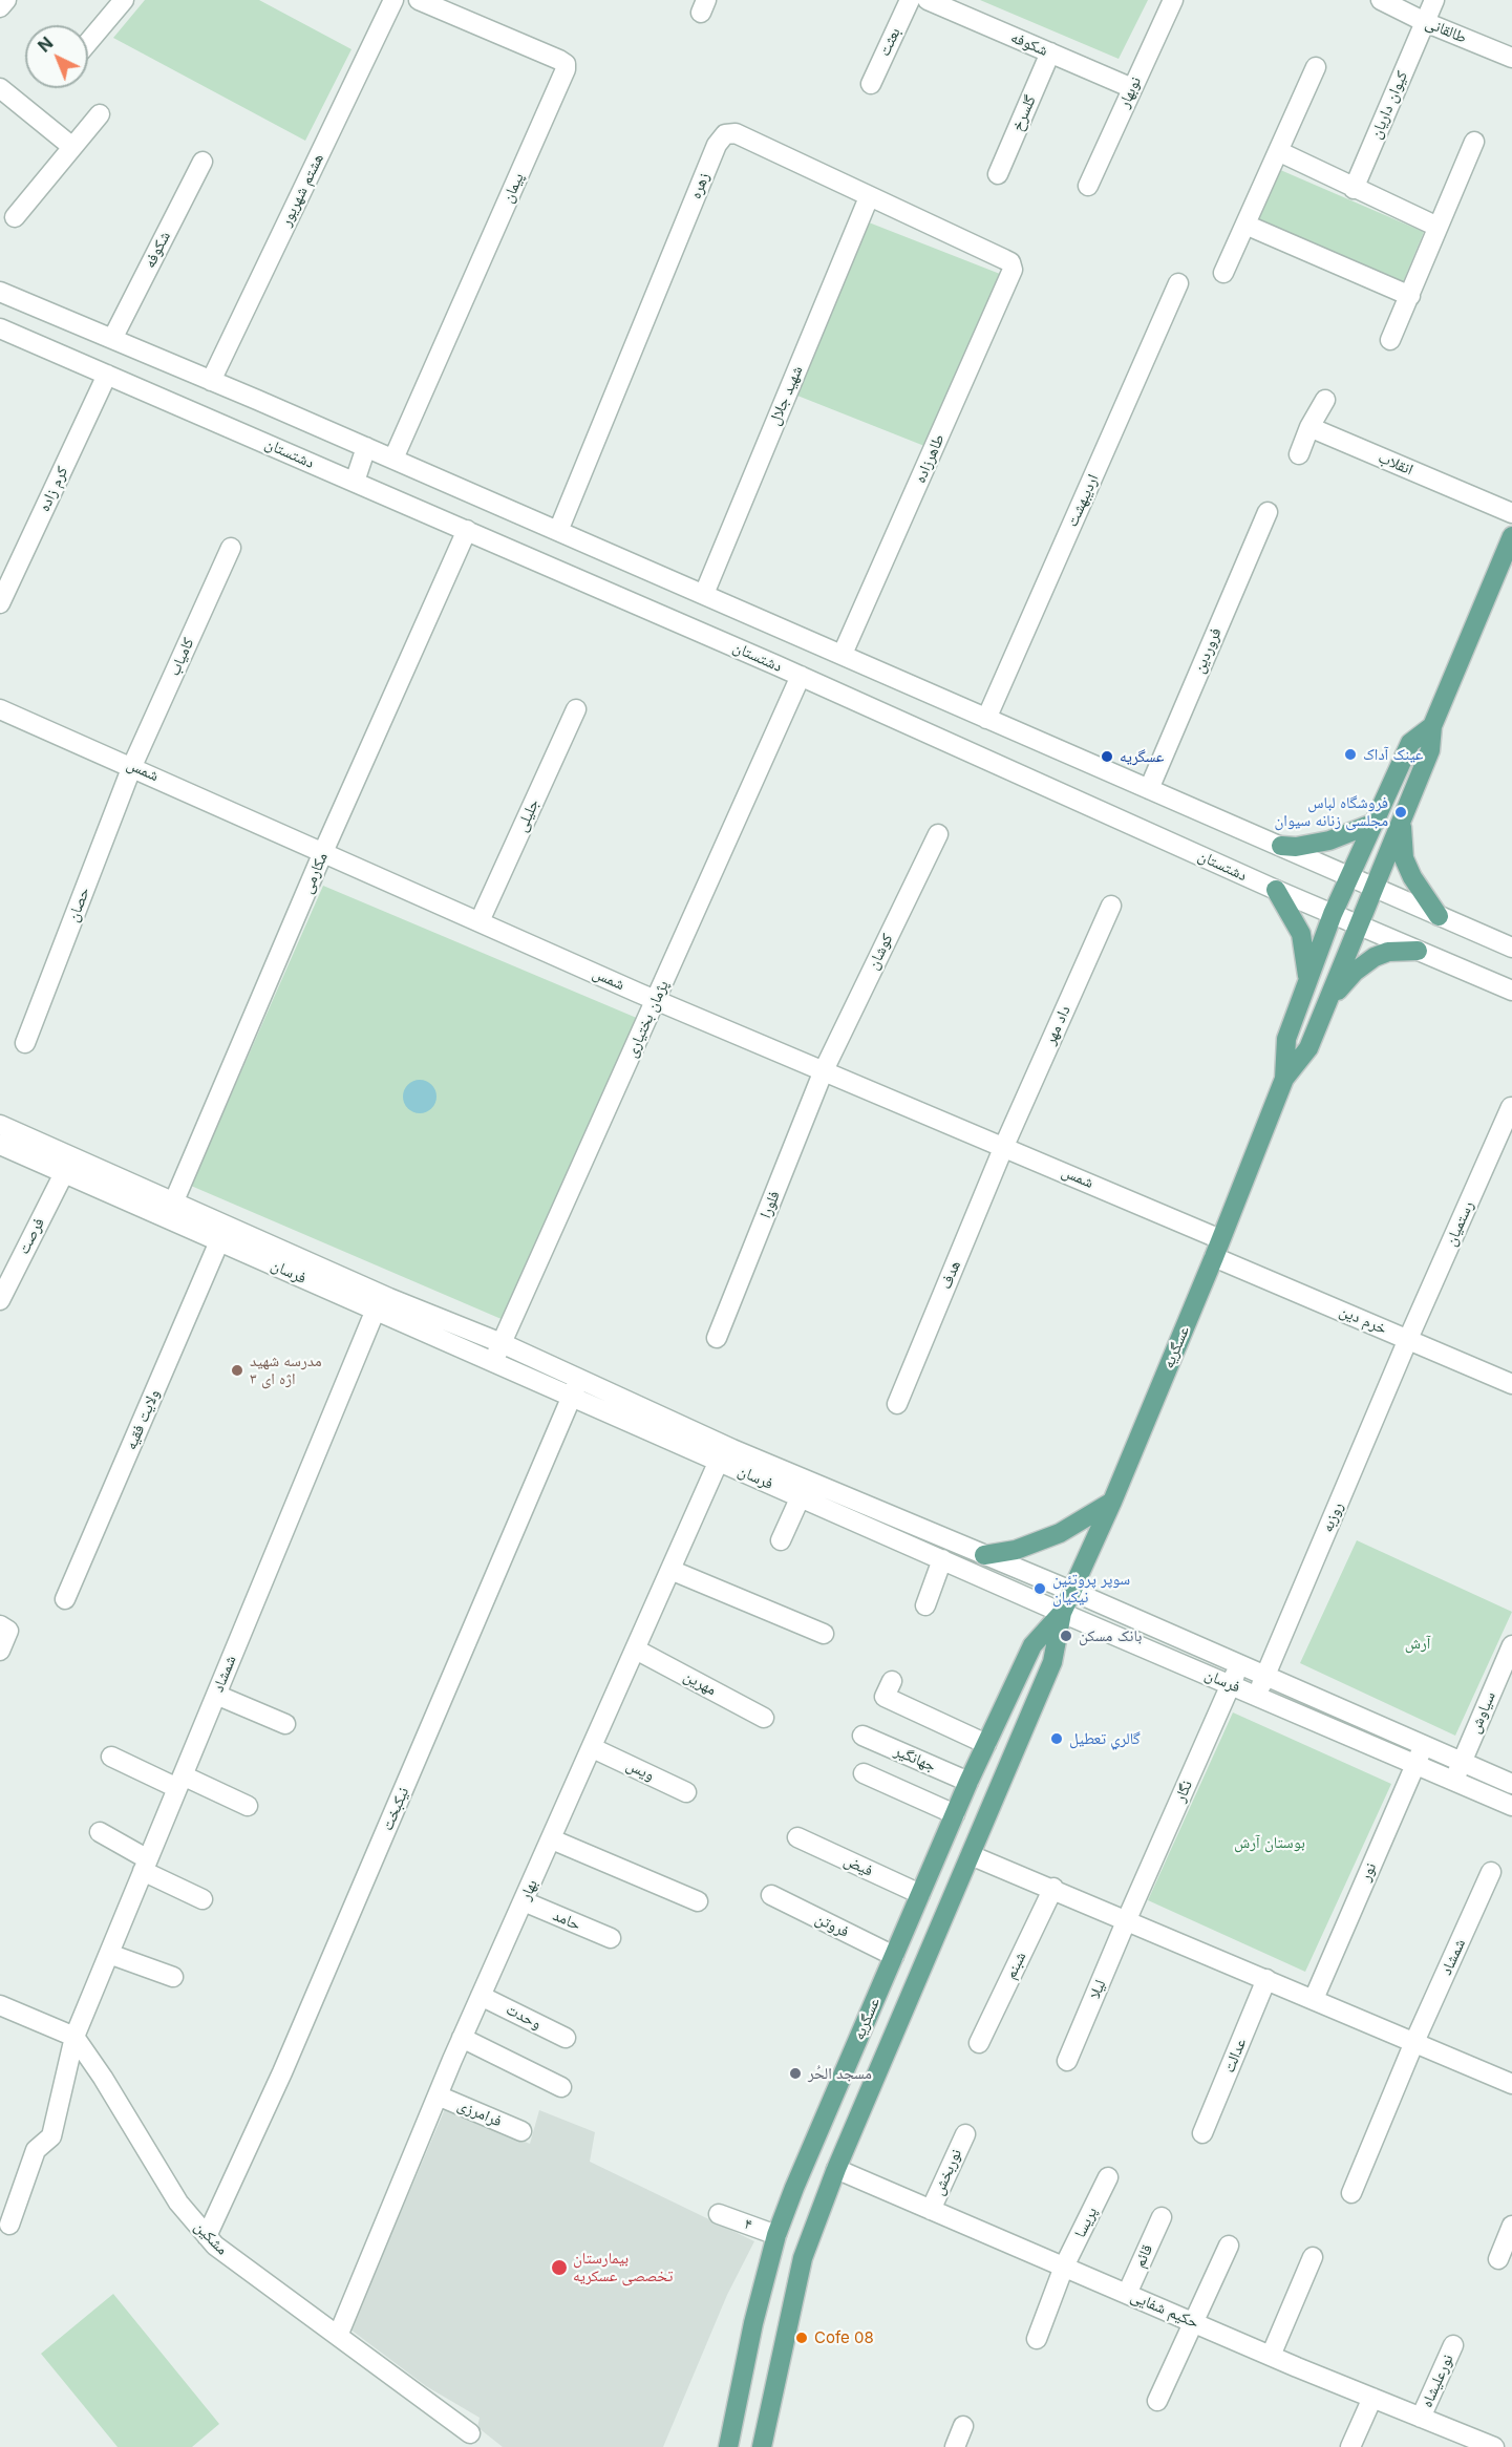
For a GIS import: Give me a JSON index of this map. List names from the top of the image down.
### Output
{
  "streets": {
    "main road": ["عسگریه"],
    "street": [
      "طالقانی",
      "بعثت",
      "شکوفه",
      "نوبهار",
      "کیوان داریان",
      "گلسرخ",
      "زهره",
      "پیمان",
      "هشتم شهریور",
      "شهید جلال",
      "دشتستان",
      "طاهرزاده",
      "انقلاب",
      "کرم زاده",
      "اردیبهشت",
      "فروردین",
      "کامیاب",
      "شمس",
      "جلیلی",
      "مکارمی",
      "حصان",
      "کوشان",
      "پژمان بختیاری",
      "داد مهر",
      "فلورا",
      "رستمیان",
      "فرصت",
      "فرسان",
      "هدف",
      "خرم دین",
      "ولایت فقیه",
      "روزبه",
      "شمشاد",
      "مهرین",
      "سیاوش",
      "جهانگیر",
      "ویس",
      "نگار",
      "نیکبخت",
      "فیض",
      "نور",
      "بهار",
      "حامد",
      "فروتن",
      "شبنم",
      "لیلا",
      "وحدت",
      "عدالت",
      "فرامرزی",
      "نوربخش",
      "پریسا",
      "۴",
      "مشکین",
      "قائم",
      "حکیم شفایی",
      "نورعلیشاه"
    ]
  },
  "crossings": [
    ["طالقانی", "کیوان داریان"],
    ["شکوفه", "نوبهار"],
    ["شکوفه", "گلسرخ"],
    ["زهره", "شهید جلال"],
    ["زهره", "طاهرزاده"],
    ["دشتستان", "کرم زاده"],
    ["دشتستان", "مکارمی"],
    ["دشتستان", "پژمان بختیاری"],
    ["دشتستان", "عسگریه"],
    ["کامیاب", "شمس"],
    ["کامیاب", "حصان"],
    ["شمس", "جلیلی"],
    ["شمس", "مکارمی"],
    ["شمس", "حصان"],
    ["شمس", "کوشان"],
    ["شمس", "پژمان بختیاری"],
    ["شمس", "داد مهر"],
    ["شمس", "فلورا"],
    ["شمس", "هدف"],
    ["شمس", "خرم دین"],
    ["شمس", "عسگریه"],
    ["مکارمی", "فرسان"],
    ["کوشان", "فلورا"],
    ["پژمان بختیاری", "فرسان"],
    ["داد مهر", "هدف"],
    ["رستمیان", "خرم دین"],
    ["رستمیان", "روزبه"],
    ["فرصت", "فرسان"],
    ["فرسان", "عسگریه"],
    ["فرسان", "ولایت فقیه"],
    ["فرسان", "روزبه"],
    ["فرسان", "شمشاد"],
    ["فرسان", "سیاوش"],
    ["فرسان", "نگار"],
    ["فرسان", "نیکبخت"],
    ["فرسان", "نور"],
    ["فرسان", "بهار"],
    ["خرم دین", "عسگریه"],
    ["خرم دین", "روزبه"],
    ["عسگریه", "جهانگیر"],
    ["عسگریه", "فیض"],
    ["عسگریه", "فروتن"],
    ["عسگریه", "۴"],
    ["عسگریه", "حکیم شفایی"],
    ["شمشاد", "مشکین"],
    ["مهرین", "بهار"],
    ["ویس", "بهار"],
    ["نگار", "لیلا"],
    ["نیکبخت", "مشکین"],
    ["بهار", "حامد"],
    ["بهار", "وحدت"],
    ["بهار", "فرامرزی"],
    ["بهار", "مشکین"],
    ["نوربخش", "حکیم شفایی"],
    ["پریسا", "حکیم شفایی"],
    ["قائم", "حکیم شفایی"],
    ["حکیم شفایی", "نورعلیشاه"]
  ],
  "parks": ["آرش", "بوستان آرش"],
  "places": [
    "عینک آداک",
    "عسگریه",
    "فروشگاه لباس مجلسی زنانه سیوان",
    "مدرسه شهید اژه ای ۳",
    "سوپر پروتئین نیکیان",
    "بانک مسکن",
    "گالري تعطيل",
    "مسجد الحُر",
    "بیمارستان تخصصی عسکریه",
    "Cofe 08"
  ],
  "north": "top left"
}
